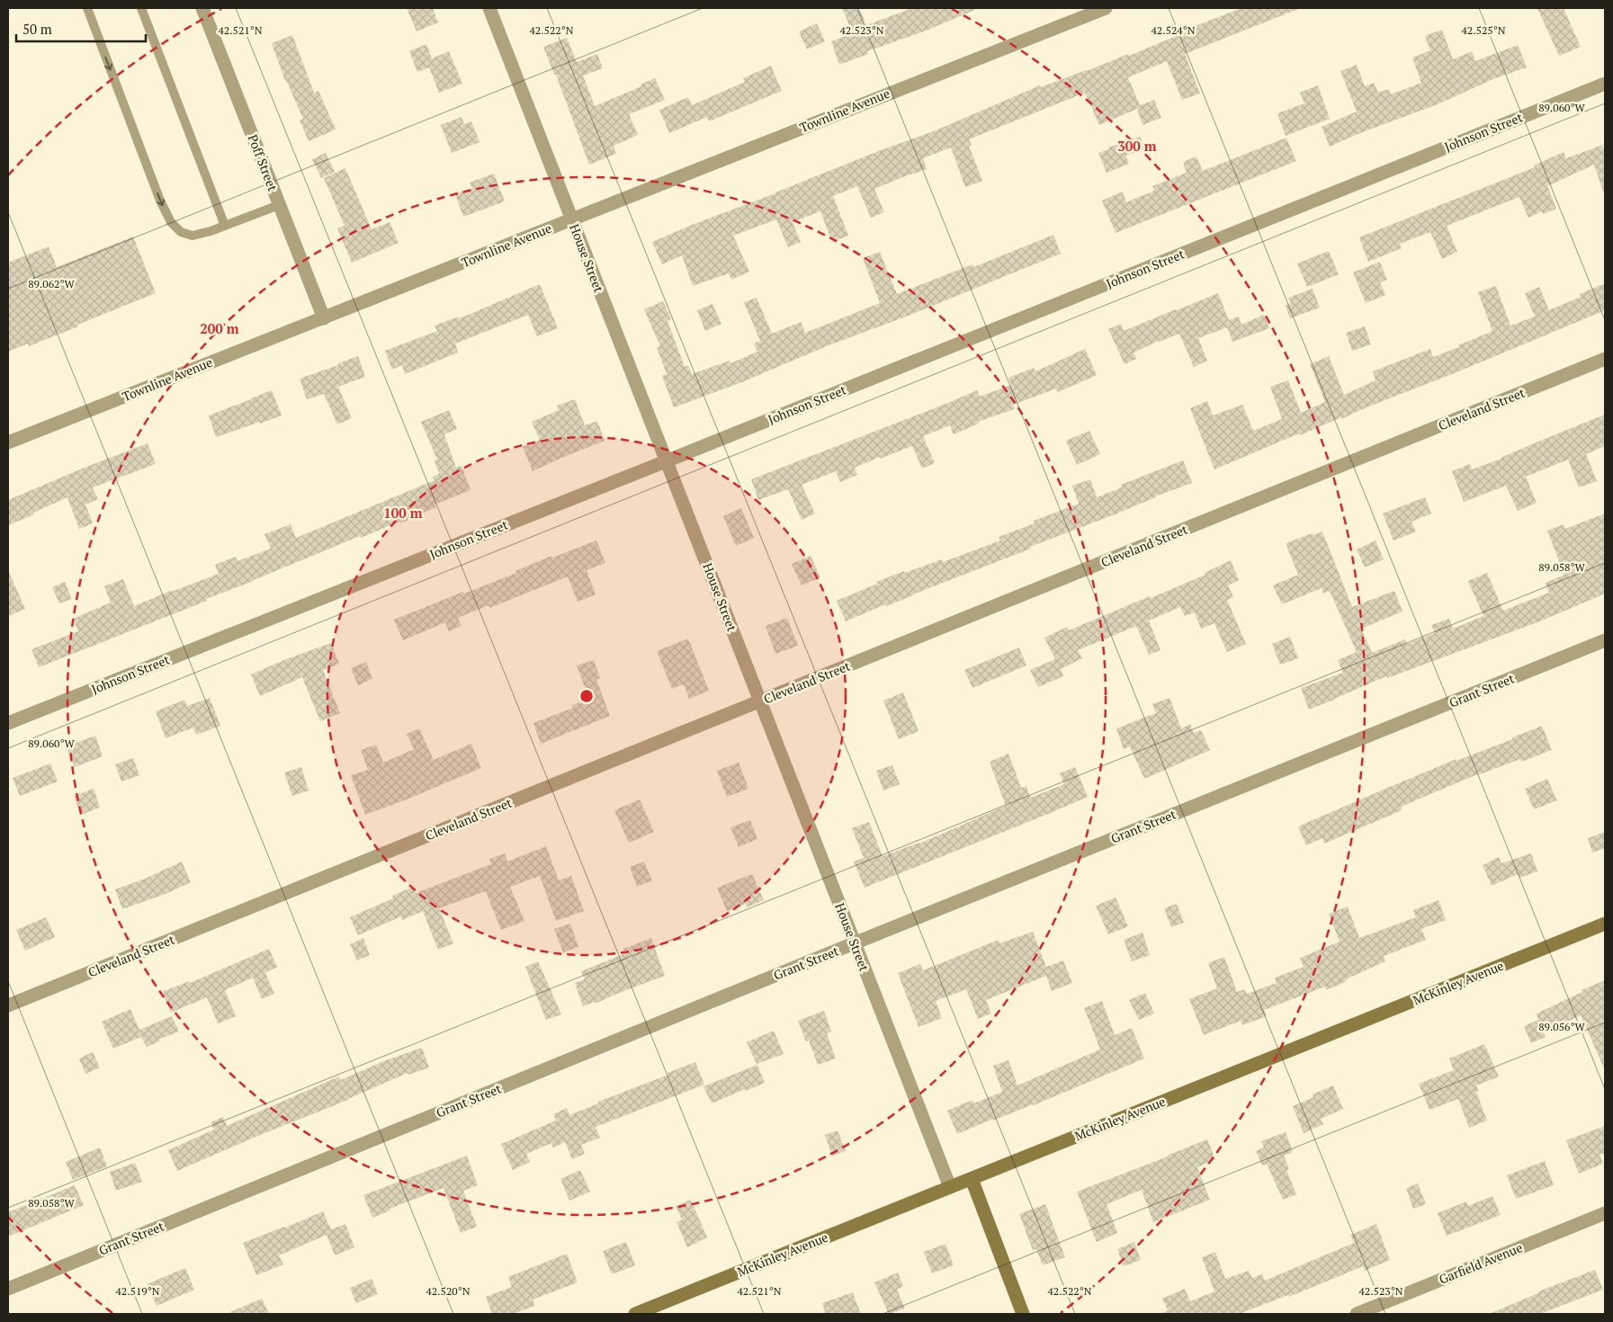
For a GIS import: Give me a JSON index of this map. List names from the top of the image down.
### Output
{
  "streets": {
    "street": [
      "Townline Avenue",
      "Johnson Street",
      "Poff Street",
      "House Street",
      "Cleveland Street",
      "Grant Street",
      "McKinley Avenue",
      "Garfield Avenue"
    ]
  },
  "crossings": [
    ["Townline Avenue", "Poff Street"],
    ["Townline Avenue", "House Street"],
    ["Johnson Street", "House Street"],
    ["House Street", "Cleveland Street"],
    ["House Street", "Grant Street"],
    ["House Street", "McKinley Avenue"]
  ],
  "scale_bar": "50 m",
  "coordinates": [
    "42.521°N",
    "42.522°N",
    "42.523°N",
    "42.524°N",
    "42.525°N",
    "89.060°W",
    "89.062°W",
    "89.058°W",
    "89.056°W",
    "42.519°N",
    "42.520°N"
  ],
  "rings": ["300 m", "200 m", "100 m"]
}
